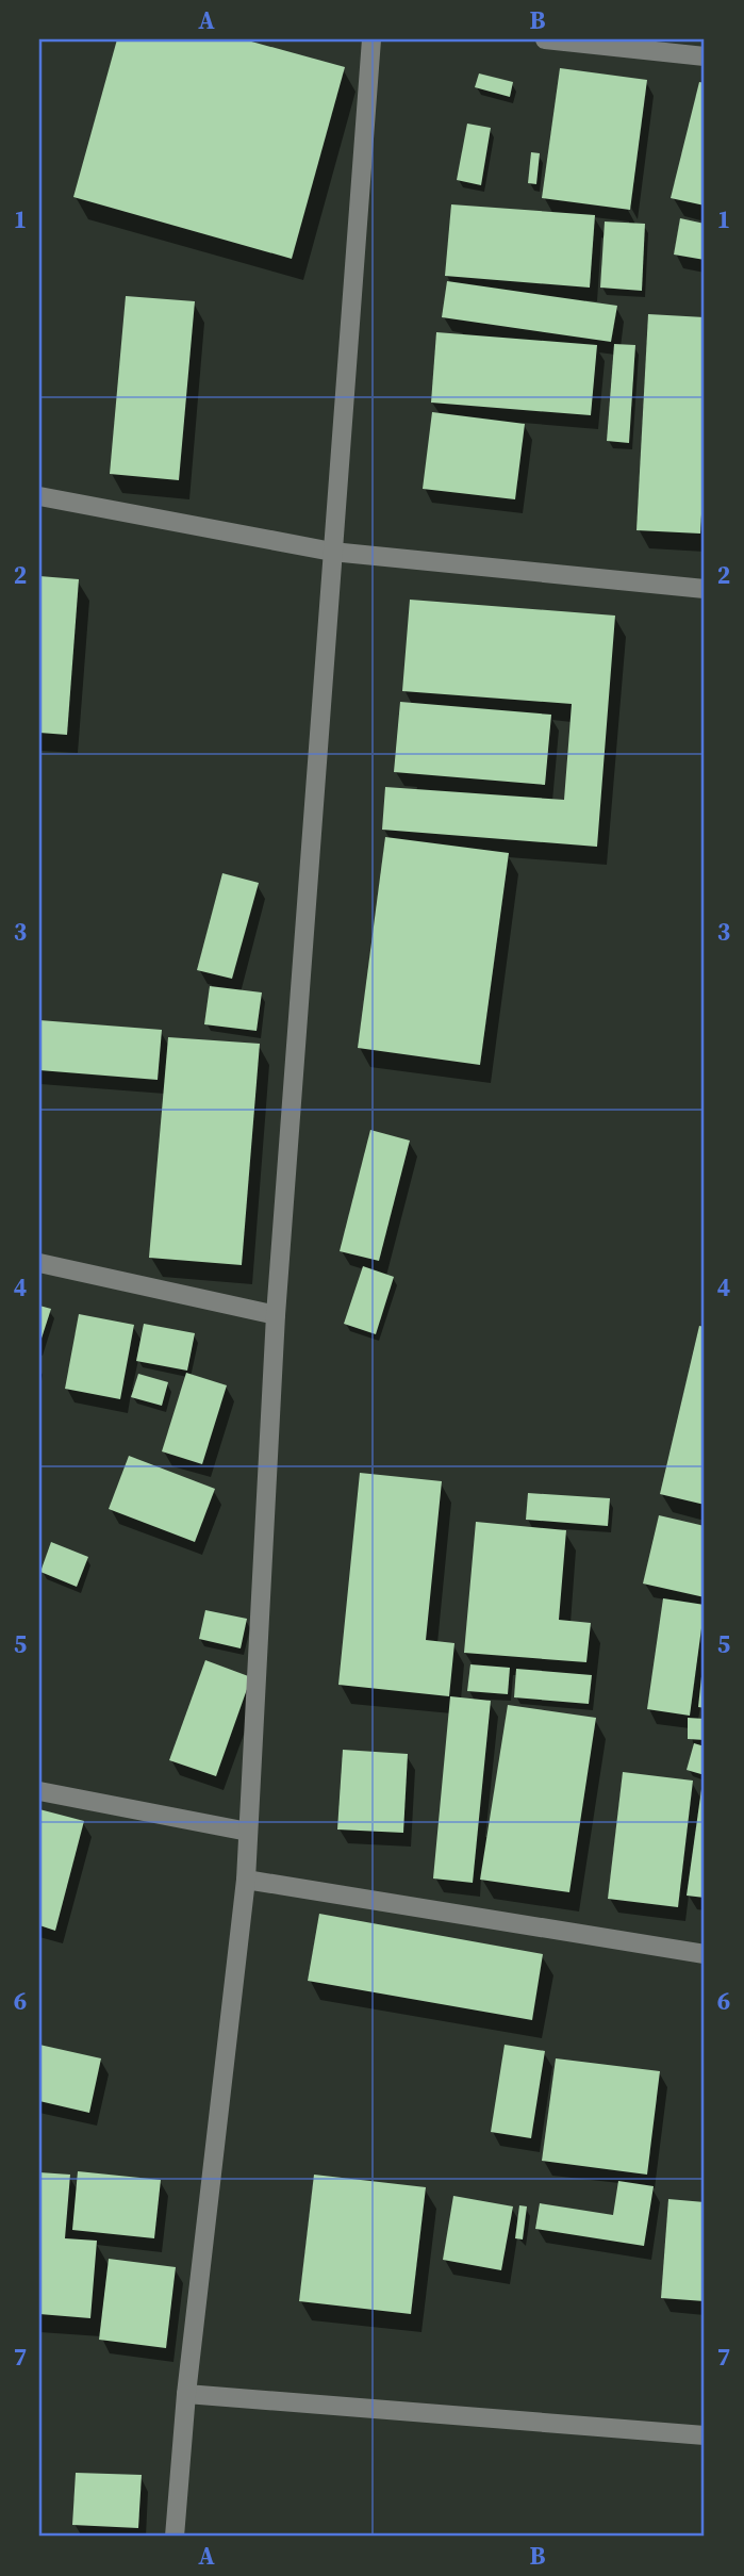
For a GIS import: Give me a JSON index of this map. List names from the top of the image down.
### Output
{
  "grid": {
    "columns": ["A", "B"],
    "rows": [
      "1",
      "2",
      "3",
      "4",
      "5",
      "6",
      "7"
    ]
  }
}
